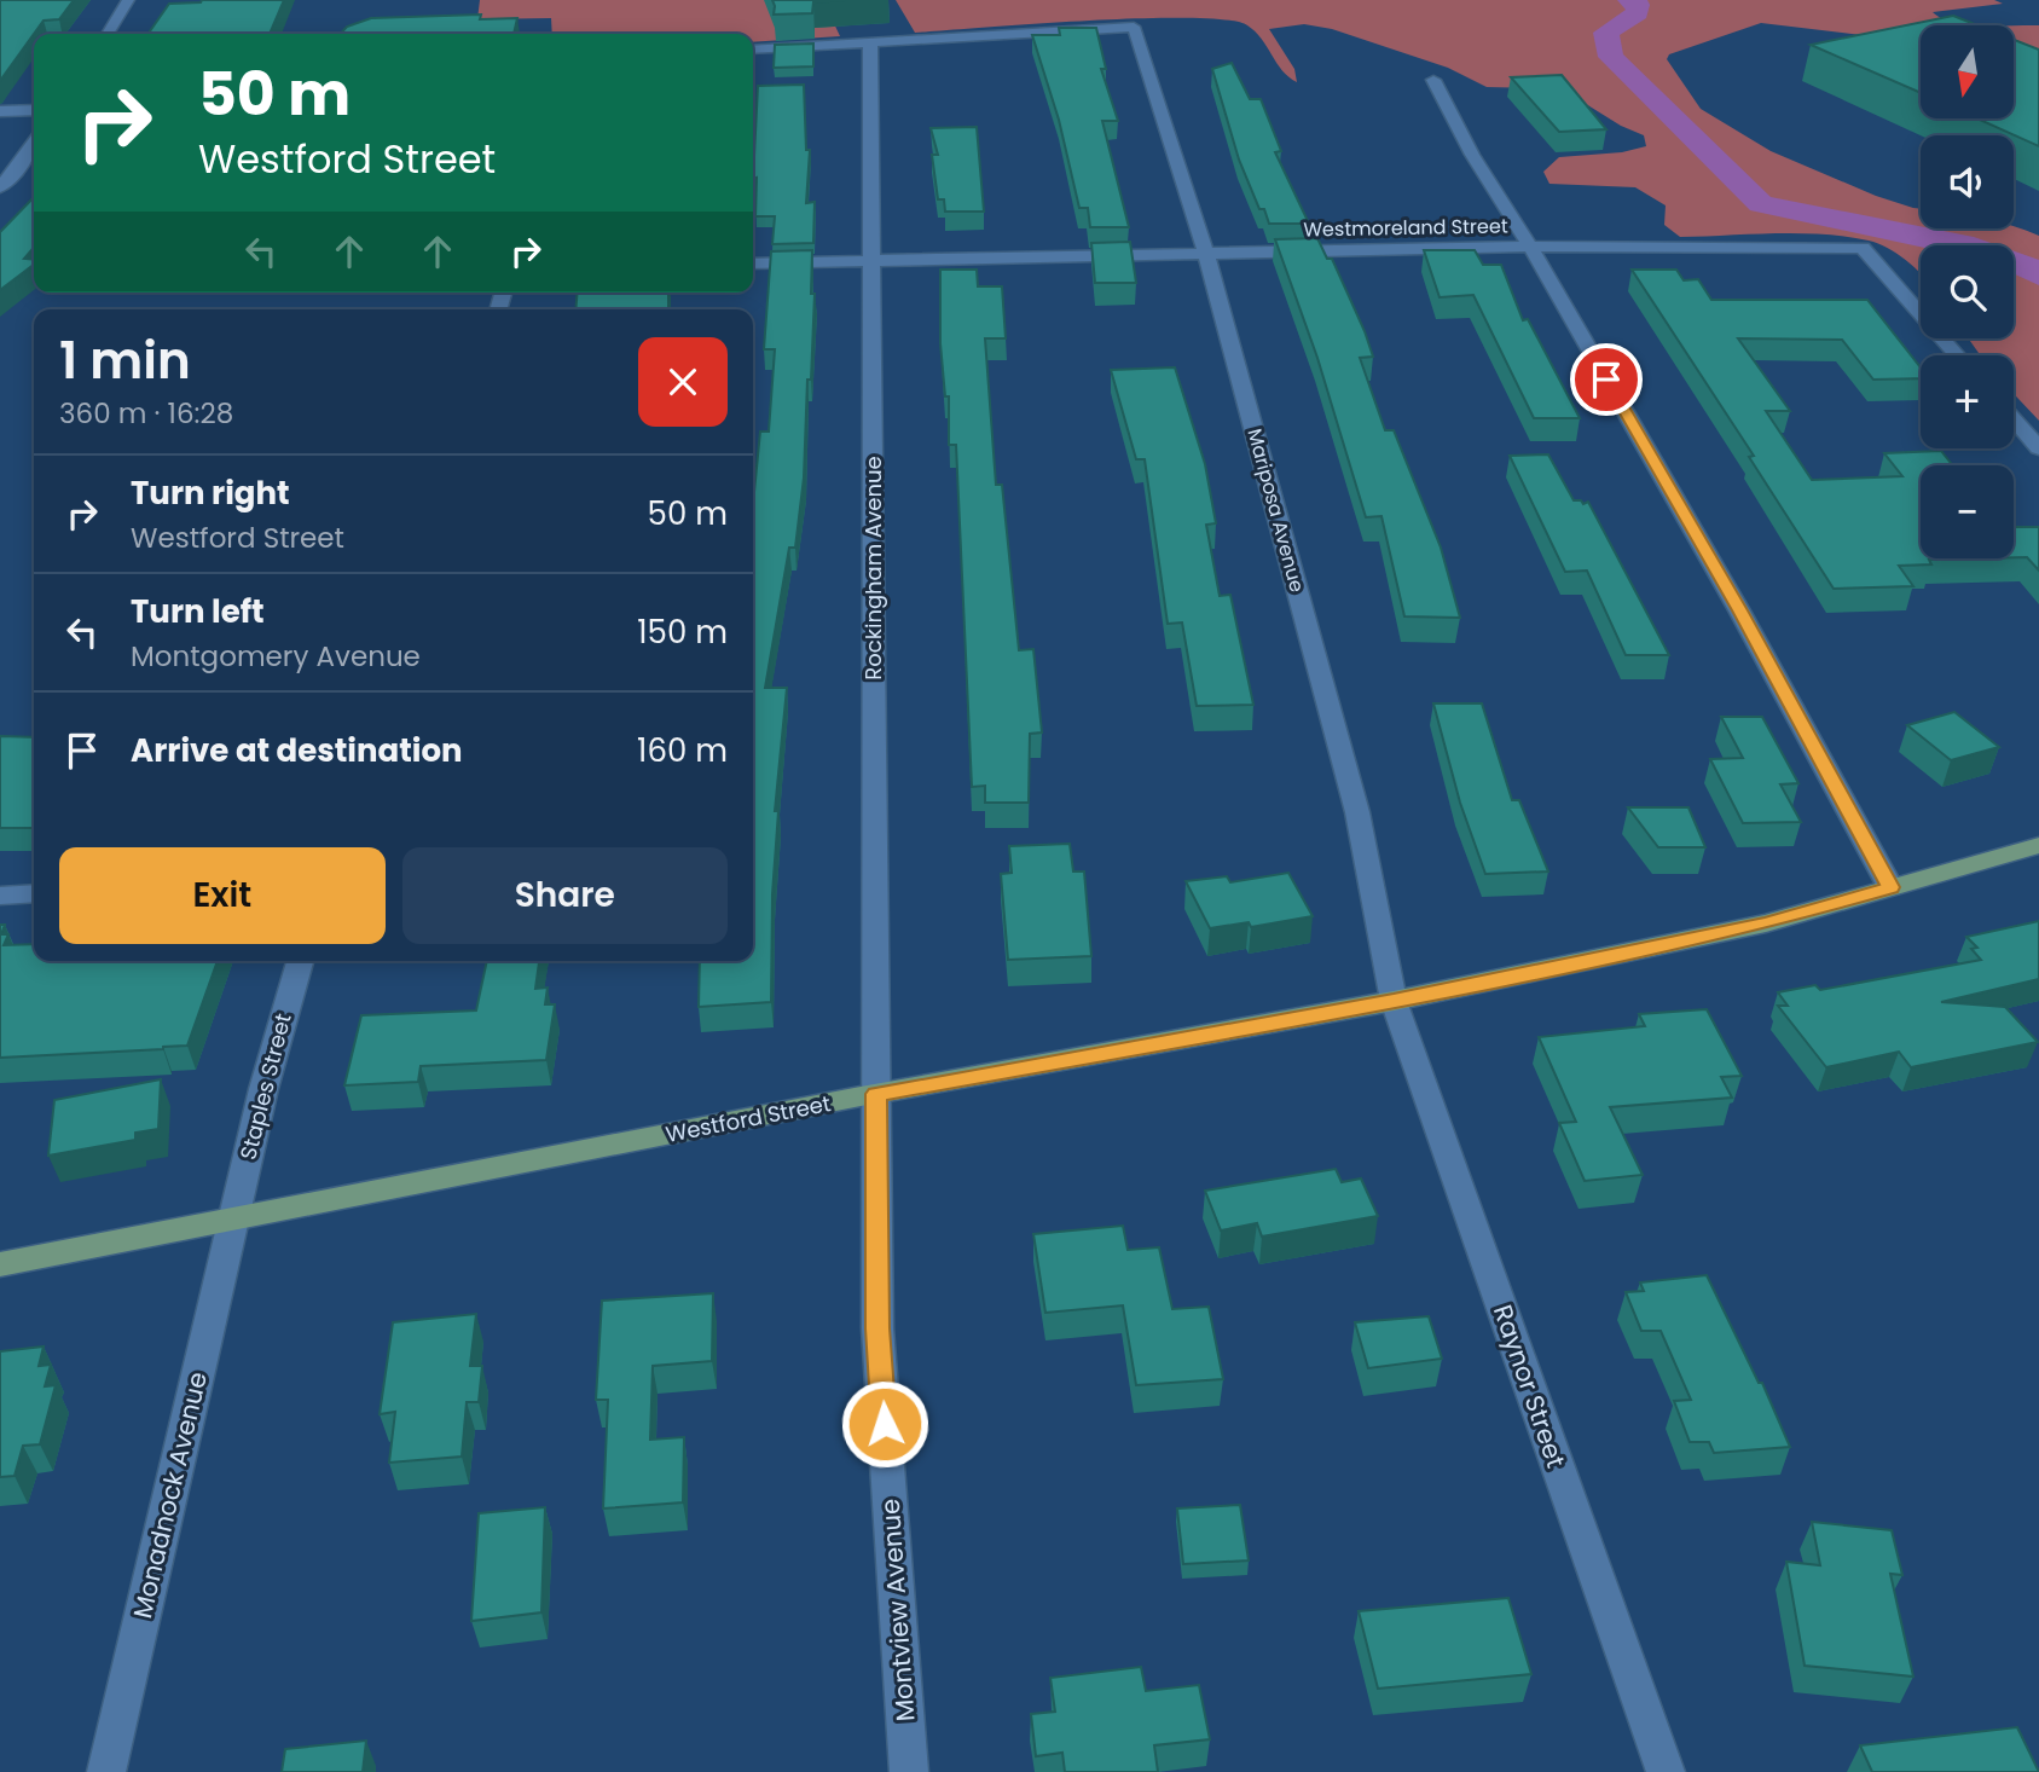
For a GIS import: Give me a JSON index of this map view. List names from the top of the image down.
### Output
{
  "streets": {
    "main road": ["Westford Street"],
    "street": [
      "Westmoreland Street",
      "Mariposa Avenue",
      "Rockingham Avenue",
      "Staples Street",
      "Raynor Street",
      "Monadnock Avenue",
      "Montview Avenue"
    ]
  },
  "crossings": [
    ["Westmoreland Street", "Mariposa Avenue"],
    ["Westmoreland Street", "Rockingham Avenue"],
    ["Mariposa Avenue", "Rockingham Avenue"],
    ["Mariposa Avenue", "Westford Street"],
    ["Mariposa Avenue", "Raynor Street"],
    ["Rockingham Avenue", "Westford Street"],
    ["Rockingham Avenue", "Montview Avenue"],
    ["Staples Street", "Westford Street"],
    ["Staples Street", "Monadnock Avenue"],
    ["Westford Street", "Raynor Street"],
    ["Westford Street", "Monadnock Avenue"],
    ["Westford Street", "Montview Avenue"]
  ],
  "north": "bottom",
  "page": {
    "map_buttons": ["+", "−"],
    "turn": ["50 m", "Westford Street"],
    "heading": ["1 min", "360 m · 16:28"],
    "list": [
      {
        "name": "Turn right",
        "note": "Westford Street",
        "value": "50 m"
      },
      {
        "name": "Turn left",
        "note": "Montgomery Avenue",
        "value": "150 m"
      },
      {
        "name": "Arrive at destination",
        "value": "160 m"
      }
    ],
    "buttons": ["Exit", "Share"]
  }
}
